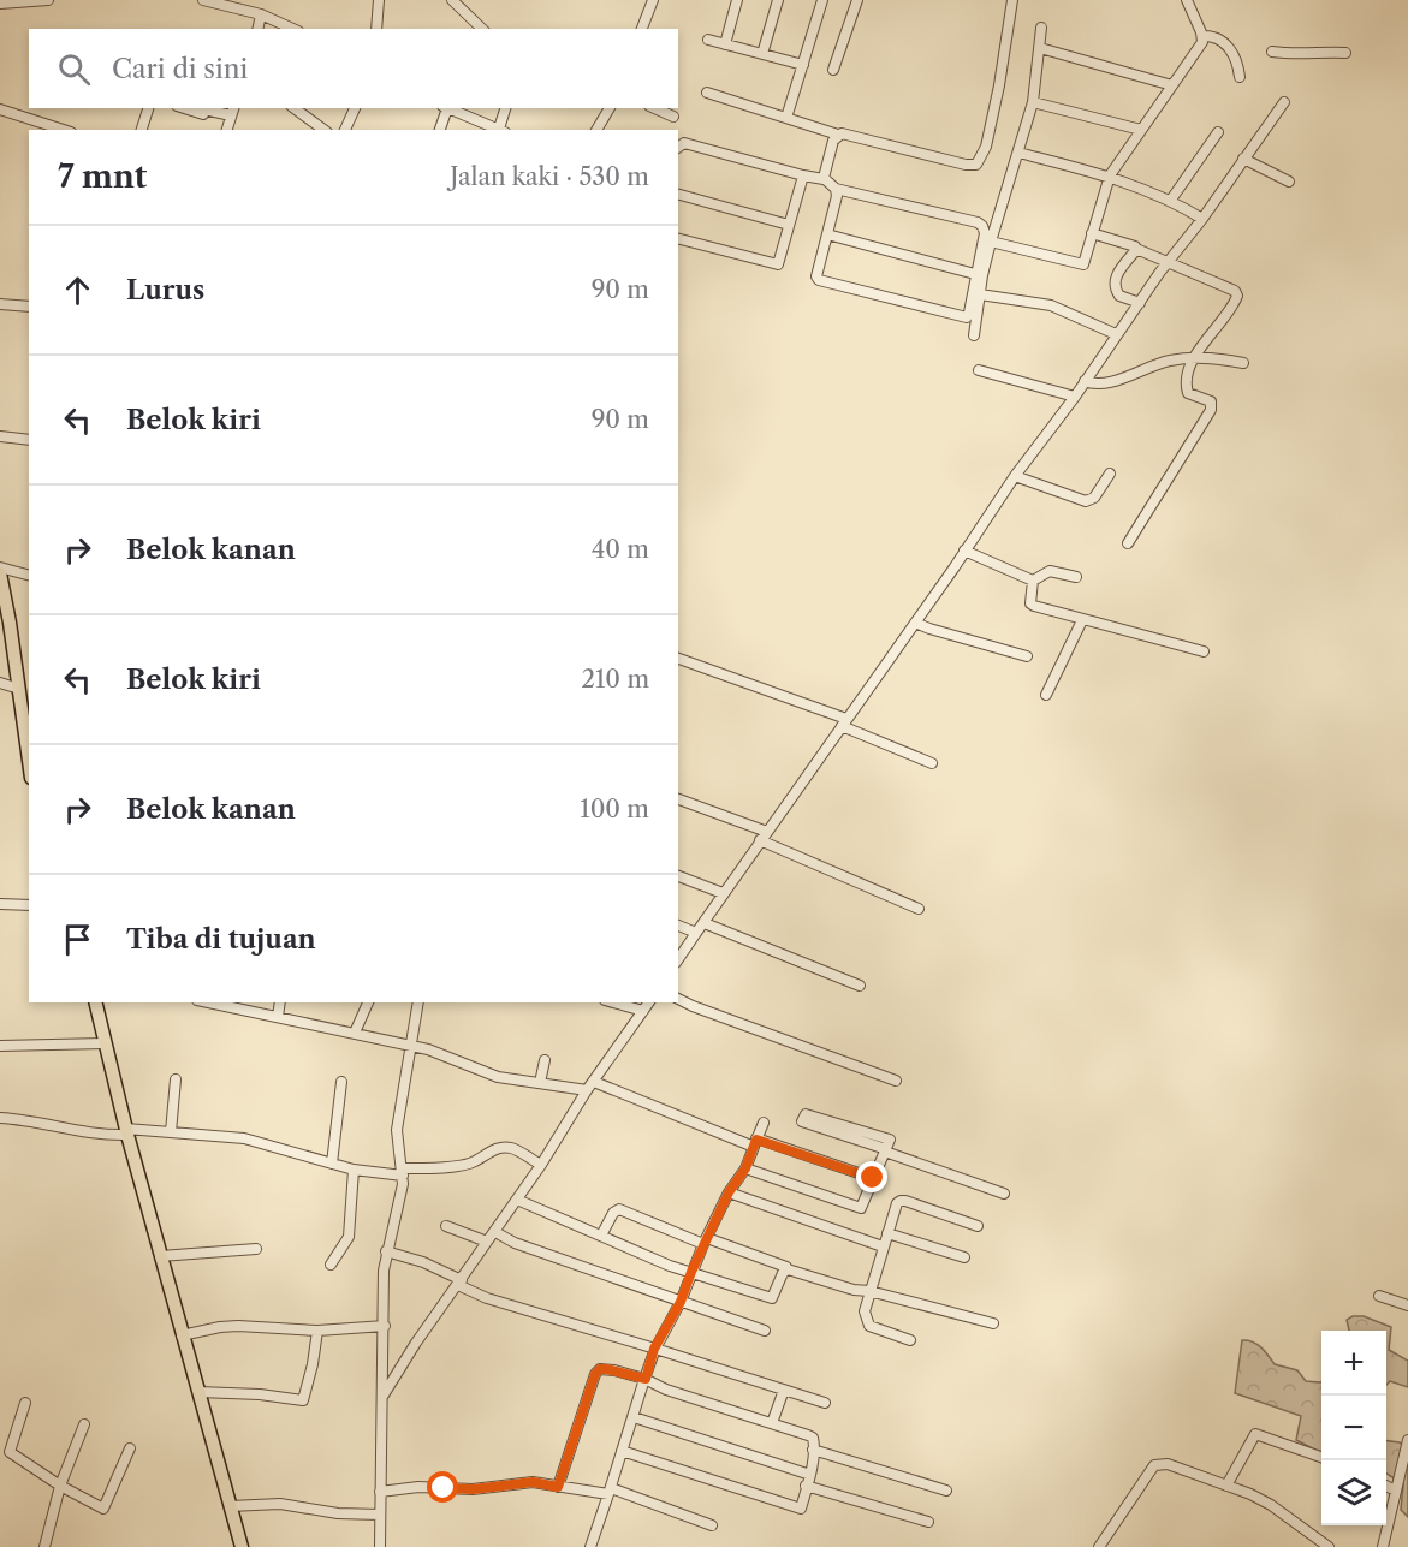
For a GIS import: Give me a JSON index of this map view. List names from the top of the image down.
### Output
{
  "page": {
    "search": "Cari di sini",
    "heading": ["7 mnt", "Jalan kaki · 530 m"],
    "list": [
      ["Lurus", "90 m"],
      ["Belok kiri", "90 m"],
      ["Belok kanan", "40 m"],
      ["Belok kiri", "210 m"],
      ["Belok kanan", "100 m"],
      "Tiba di tujuan"
    ],
    "map_buttons": ["+", "−"]
  }
}
